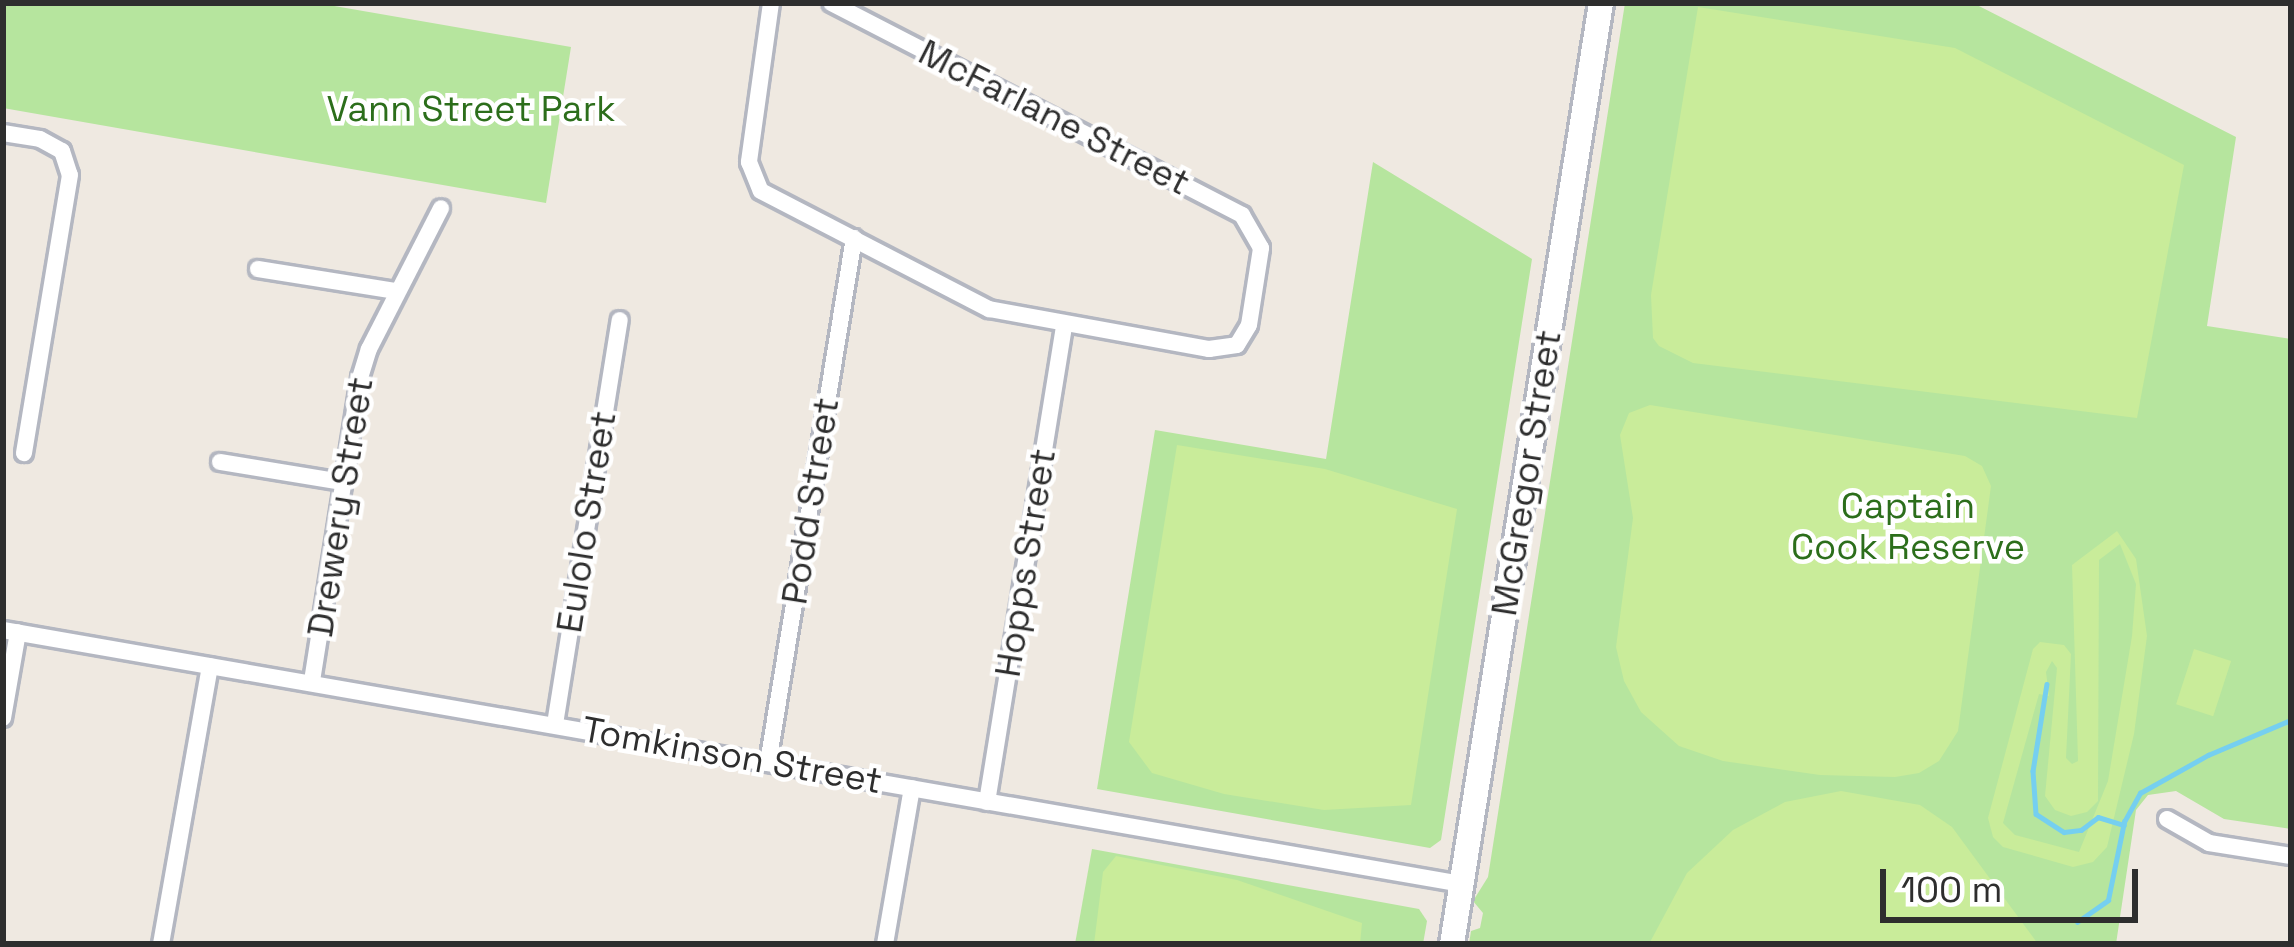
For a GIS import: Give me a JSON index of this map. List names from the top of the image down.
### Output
{
  "streets": {
    "street": [
      "McFarlane Street",
      "McGregor Street",
      "Podd Street",
      "Drewery Street",
      "Eulolo Street",
      "Hopps Street",
      "Tomkinson Street"
    ]
  },
  "crossings": [
    ["McFarlane Street", "Hopps Street"],
    ["McGregor Street", "Tomkinson Street"],
    ["Podd Street", "Tomkinson Street"],
    ["Drewery Street", "Tomkinson Street"],
    ["Eulolo Street", "Tomkinson Street"],
    ["Hopps Street", "Tomkinson Street"]
  ],
  "parks": ["Vann Street Park", "Captain Cook Reserve"],
  "scale_bar": "100 m"
}
